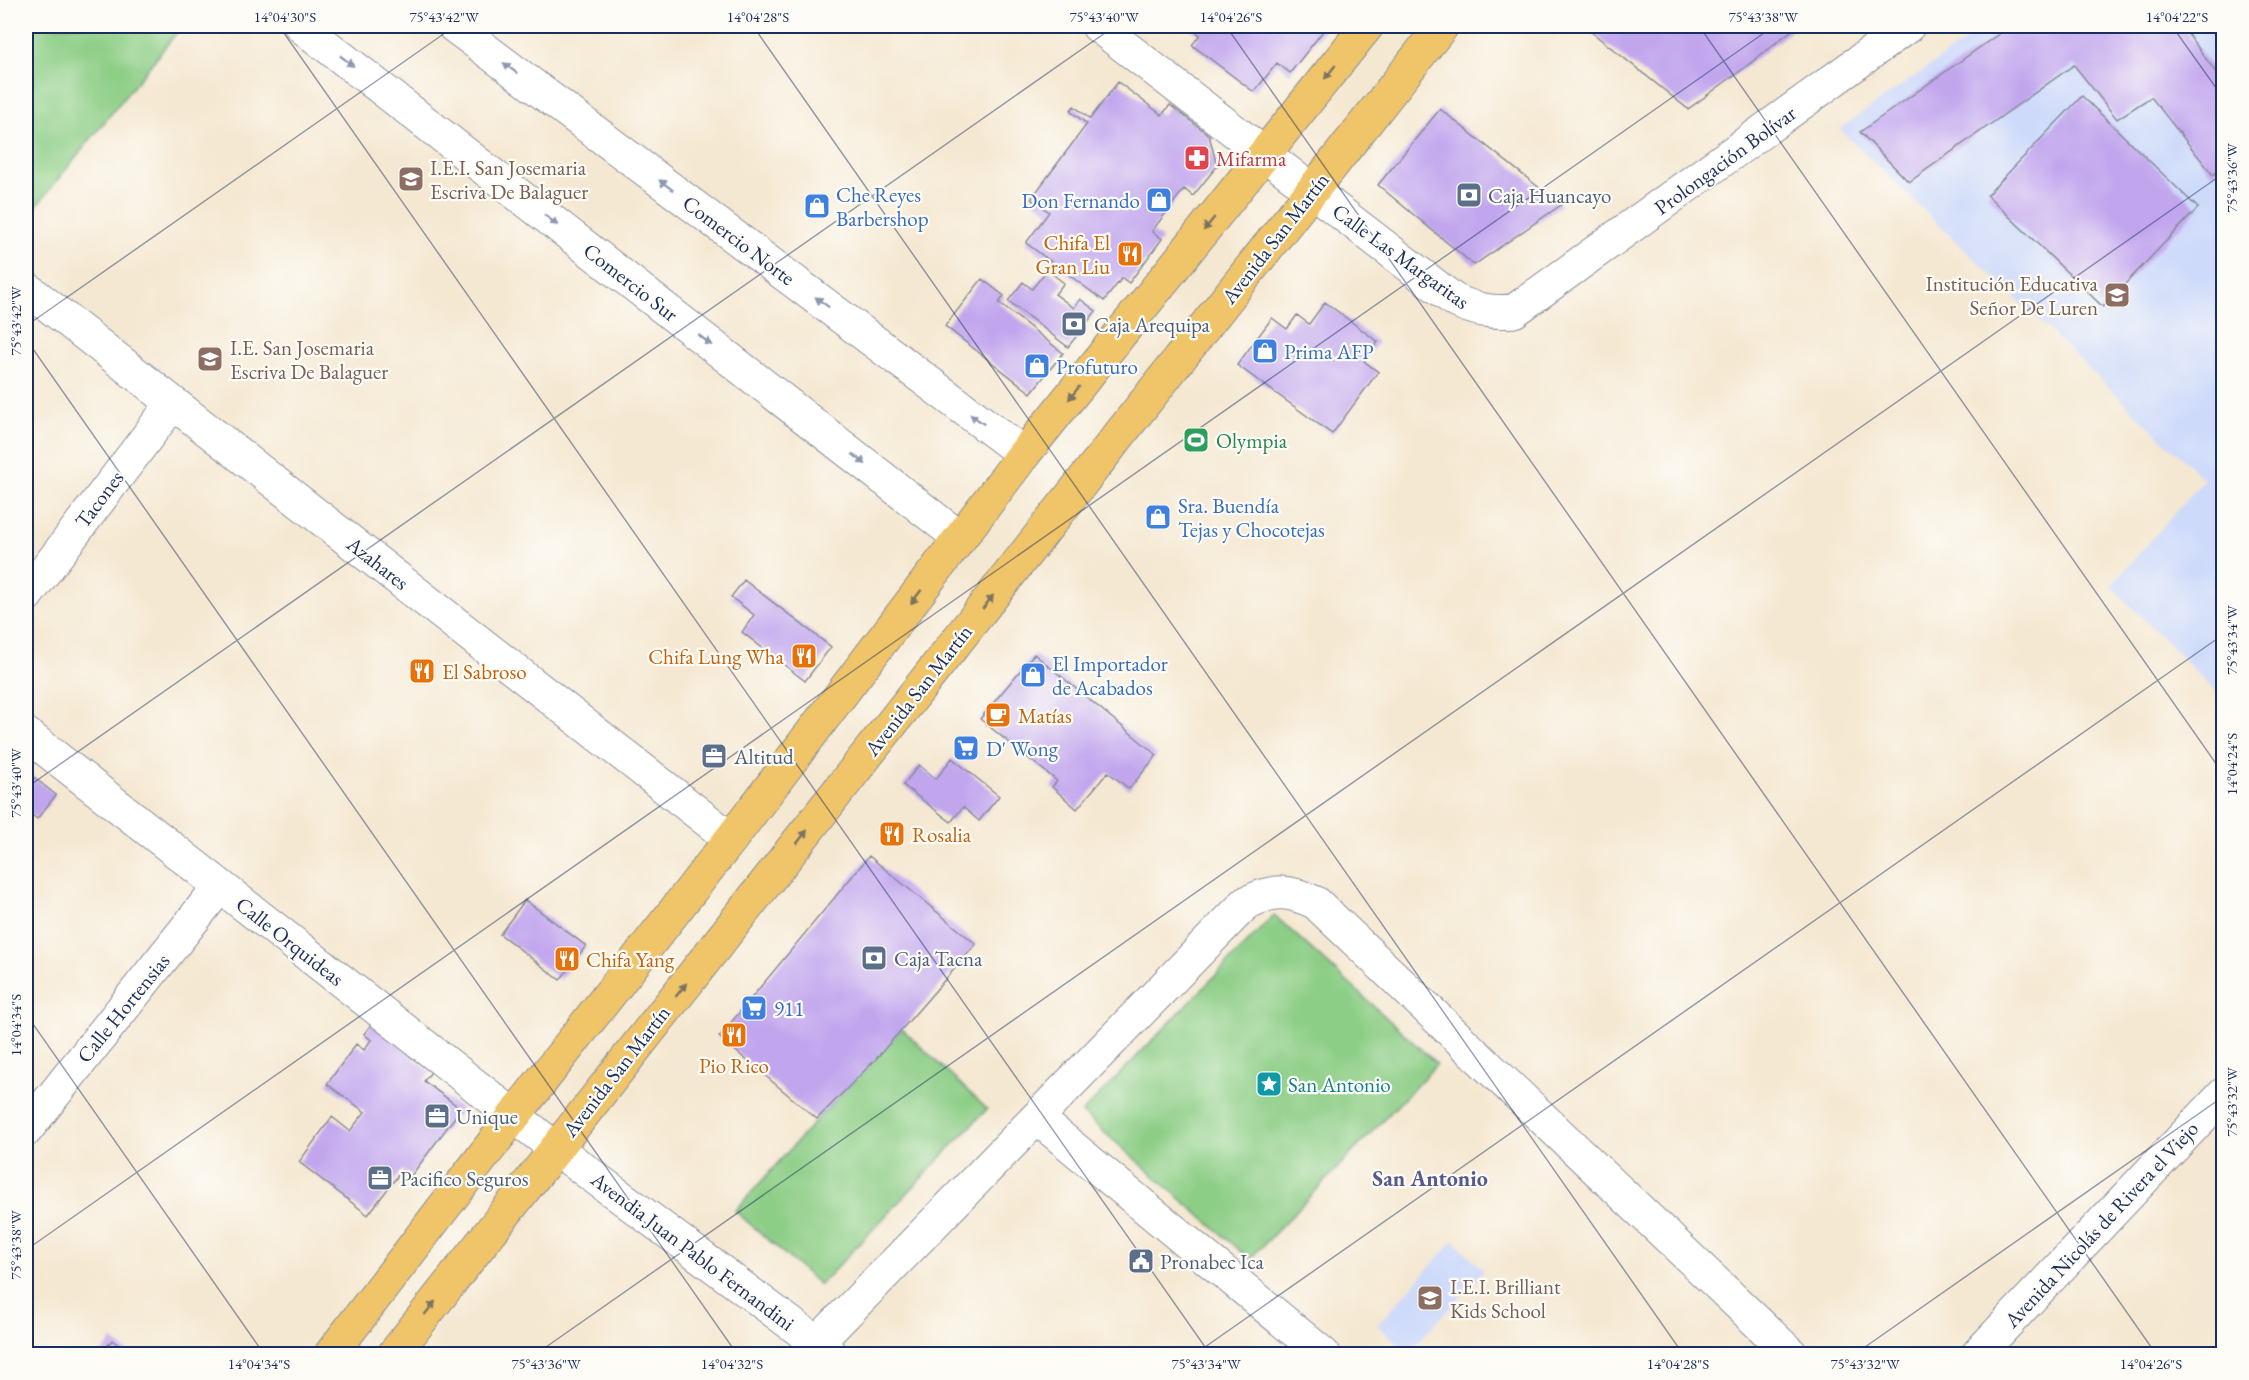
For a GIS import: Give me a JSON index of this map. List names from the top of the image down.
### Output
{
  "streets": {
    "main road": ["Avenida San Martín"],
    "street": [
      "Prolongación Bolívar",
      "Comercio Norte",
      "Calle Las Margaritas",
      "Comercio Sur",
      "Tacones",
      "Azahares",
      "Calle Orquideas",
      "Calle Hortensias",
      "Avenida Nicolás de Rivera el Viejo",
      "Avendia Juan Pablo Fernandini"
    ]
  },
  "crossings": [
    ["Prolongación Bolívar", "Calle Las Margaritas"],
    ["Avenida San Martín", "Calle Las Margaritas"],
    ["Avenida San Martín", "Calle Orquideas"],
    ["Avenida San Martín", "Avendia Juan Pablo Fernandini"],
    ["Tacones", "Azahares"],
    ["Calle Orquideas", "Calle Hortensias"],
    ["Calle Orquideas", "Avendia Juan Pablo Fernandini"]
  ],
  "one_way": ["Comercio Norte", "Comercio Sur"],
  "districts": ["San Antonio"],
  "places": {
    "pharmacy": ["Mifarma"],
    "school or university": [
      "I.E.I. San Josemaria Escriva De Balaguer",
      "Institución Educativa Señor De Luren",
      "I.E. San Josemaria Escriva De Balaguer",
      "I.E.I. Brilliant Kids School"
    ],
    "bank": ["Caja Huancayo", "Caja Arequipa", "Caja Tacna"],
    "shop": [
      "Don Fernando",
      "Che Reyes Barbershop",
      "Prima AFP",
      "Profuturo",
      "Sra. Buendía Tejas y Chocotejas",
      "El Importador de Acabados"
    ],
    "restaurant": [
      "Chifa El Gran Liu",
      "Chifa Lung Wha",
      "El Sabroso",
      "Rosalia",
      "Chifa Yang",
      "Pio Rico"
    ],
    "sports": ["Olympia"],
    "cafe": ["Matías"],
    "supermarket": ["D' Wong", "911"],
    "office": ["Altitud", "Unique", "Pacifico Seguros"],
    "place": ["San Antonio"],
    "public building": ["Pronabec Ica"]
  },
  "coordinates": [
    "14°04'30\"S",
    "75°43'42\"W",
    "14°04'28\"S",
    "75°43'40\"W",
    "14°04'26\"S",
    "75°43'38\"W",
    "14°04'22\"S",
    "75°43'36\"W",
    "75°43'34\"W",
    "14°04'24\"S",
    "14°04'34\"S",
    "75°43'32\"W",
    "14°04'32\"S"
  ]
}
